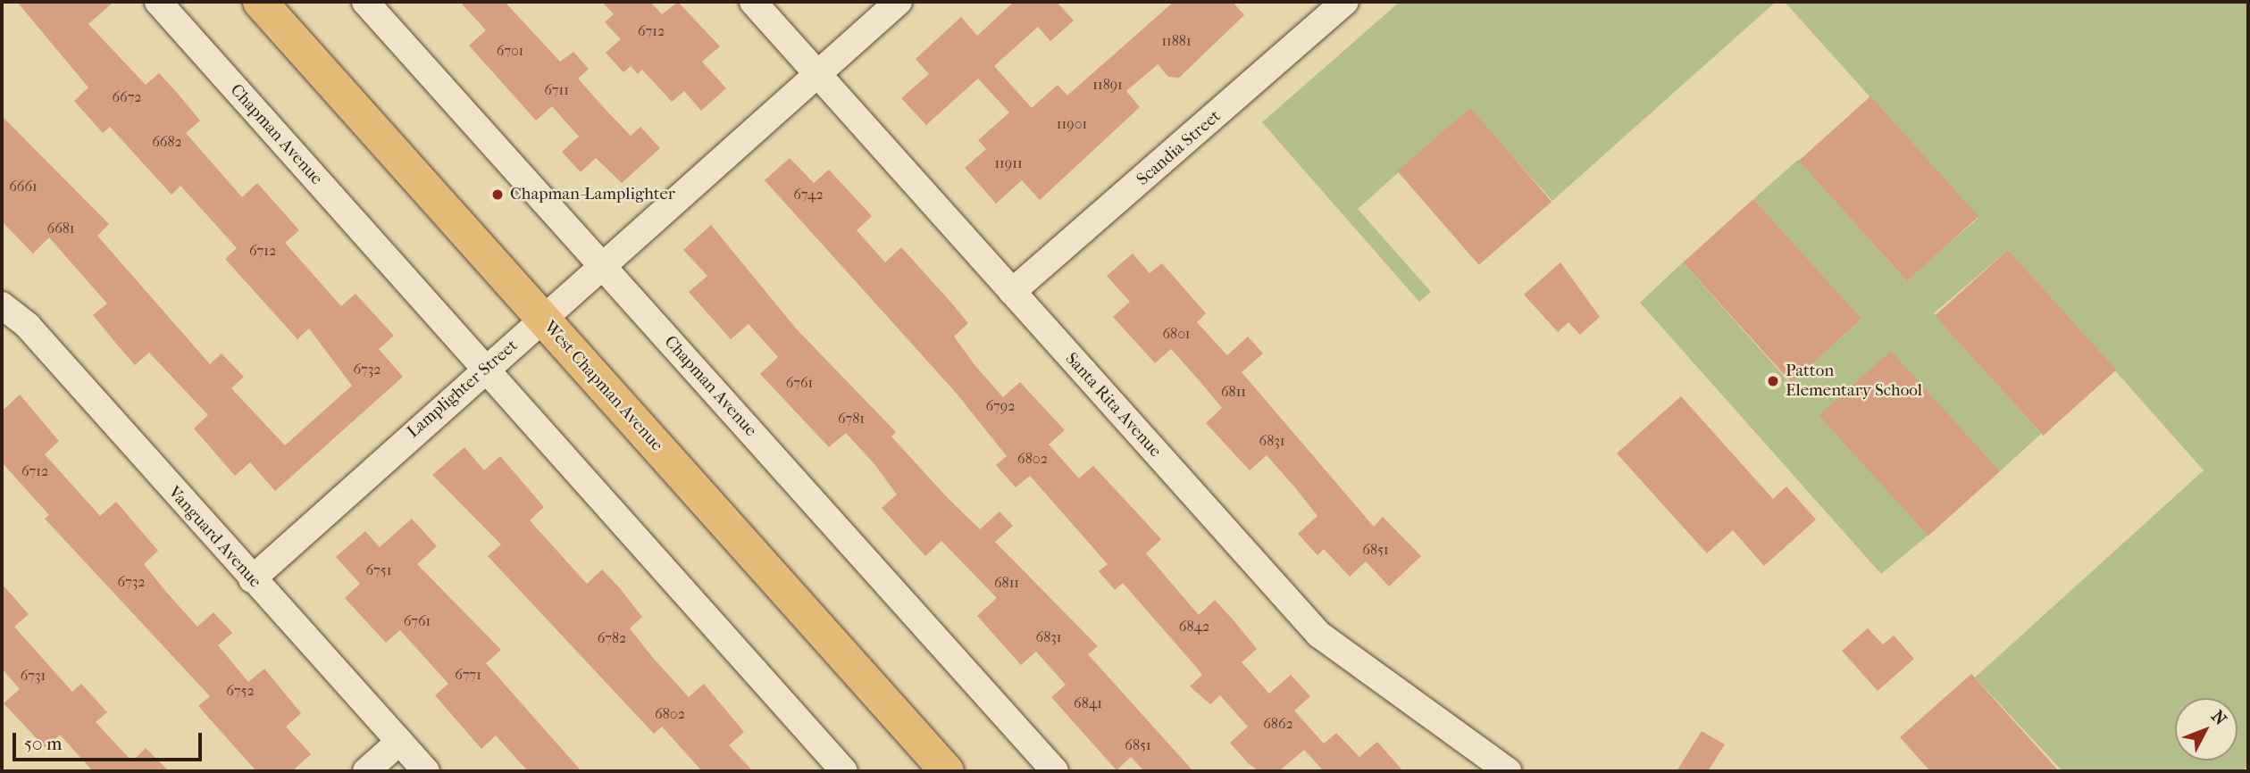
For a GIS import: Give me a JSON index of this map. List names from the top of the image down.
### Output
{
  "streets": {
    "main road": ["West Chapman Avenue"],
    "street": [
      "Chapman Avenue",
      "Scandia Street",
      "Lamplighter Street",
      "Santa Rita Avenue",
      "Vanguard Avenue"
    ]
  },
  "crossings": [
    ["Chapman Avenue", "Lamplighter Street"],
    ["Scandia Street", "Santa Rita Avenue"],
    ["West Chapman Avenue", "Lamplighter Street"],
    ["Lamplighter Street", "Santa Rita Avenue"],
    ["Lamplighter Street", "Vanguard Avenue"]
  ],
  "places": ["Chapman-Lamplighter", "Patton Elementary School"],
  "house_numbers": [
    "6712",
    "11881",
    "6701",
    "11891",
    "6711",
    "6672",
    "11901",
    "6682",
    "11911",
    "6661",
    "6742",
    "6681",
    "6712",
    "6801",
    "6732",
    "6761",
    "6811",
    "6792",
    "6781",
    "6831",
    "6802",
    "6712",
    "6851",
    "6751",
    "6732",
    "6811",
    "6761",
    "6842",
    "6831",
    "6782",
    "6771",
    "6731",
    "6752",
    "6841",
    "6802",
    "6862",
    "6851"
  ],
  "scale_bar": "50 m",
  "north": "top right"
}
